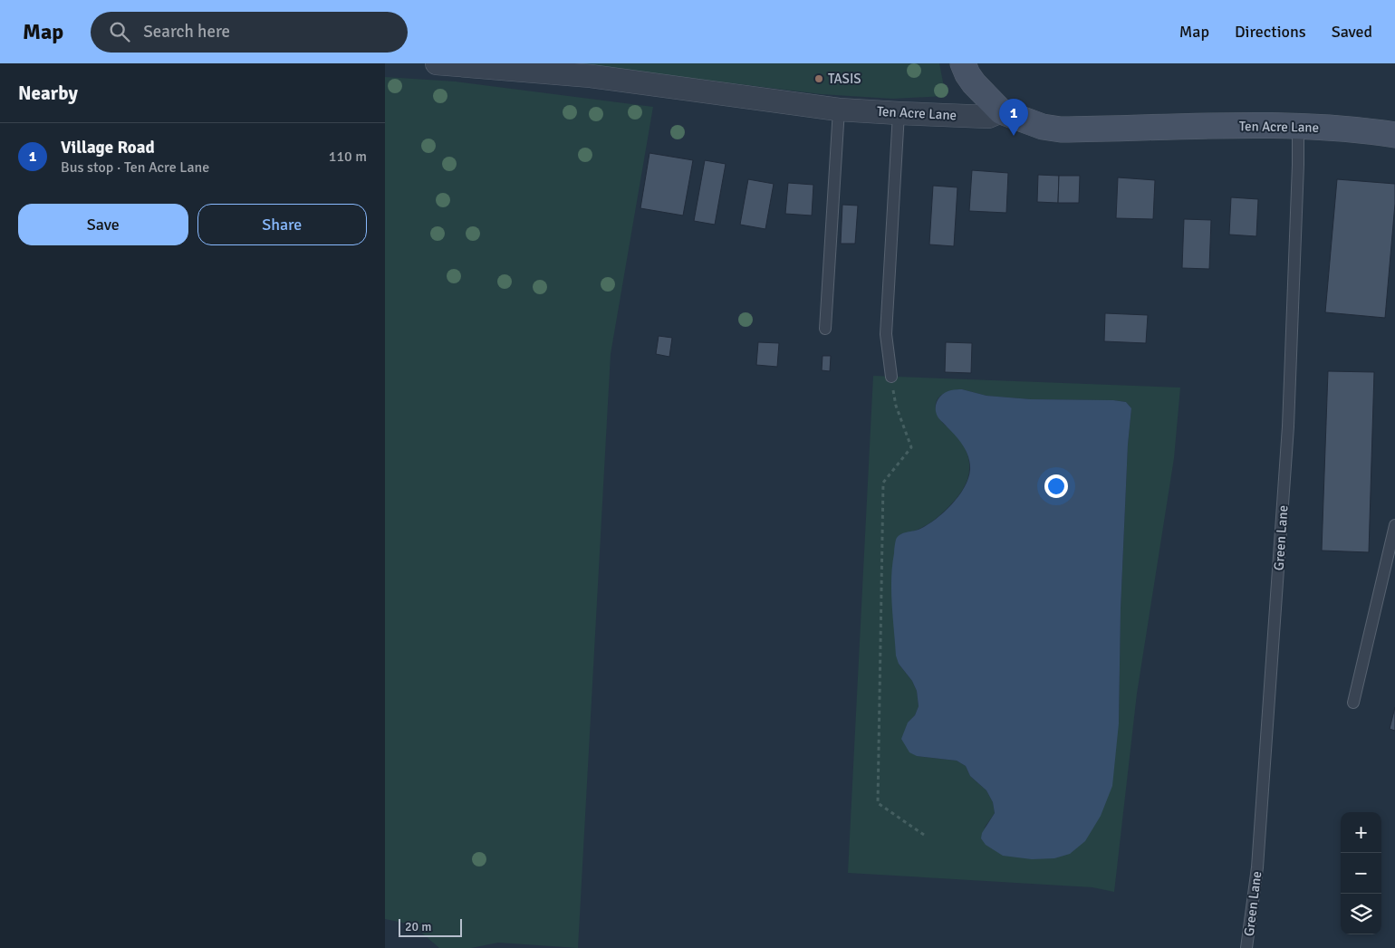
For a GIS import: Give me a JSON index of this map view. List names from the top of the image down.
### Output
{
  "streets": {
    "street": ["Ten Acre Lane"],
    "lane": ["Green Lane"]
  },
  "crossings": [
    ["Ten Acre Lane", "Green Lane"]
  ],
  "places": ["TASIS"],
  "scale_bar": "20 m",
  "page": {
    "header": "Map",
    "search": "Search here",
    "nav": ["Map", "Directions", "Saved"],
    "heading": "Nearby",
    "pins": "1",
    "list": [
      {
        "mark": "1",
        "name": "Village Road",
        "note": "Bus stop · Ten Acre Lane",
        "value": "110 m"
      }
    ],
    "buttons": ["Save", "Share"],
    "map_buttons": ["+", "−"],
    "scale": "20 m"
  }
}
